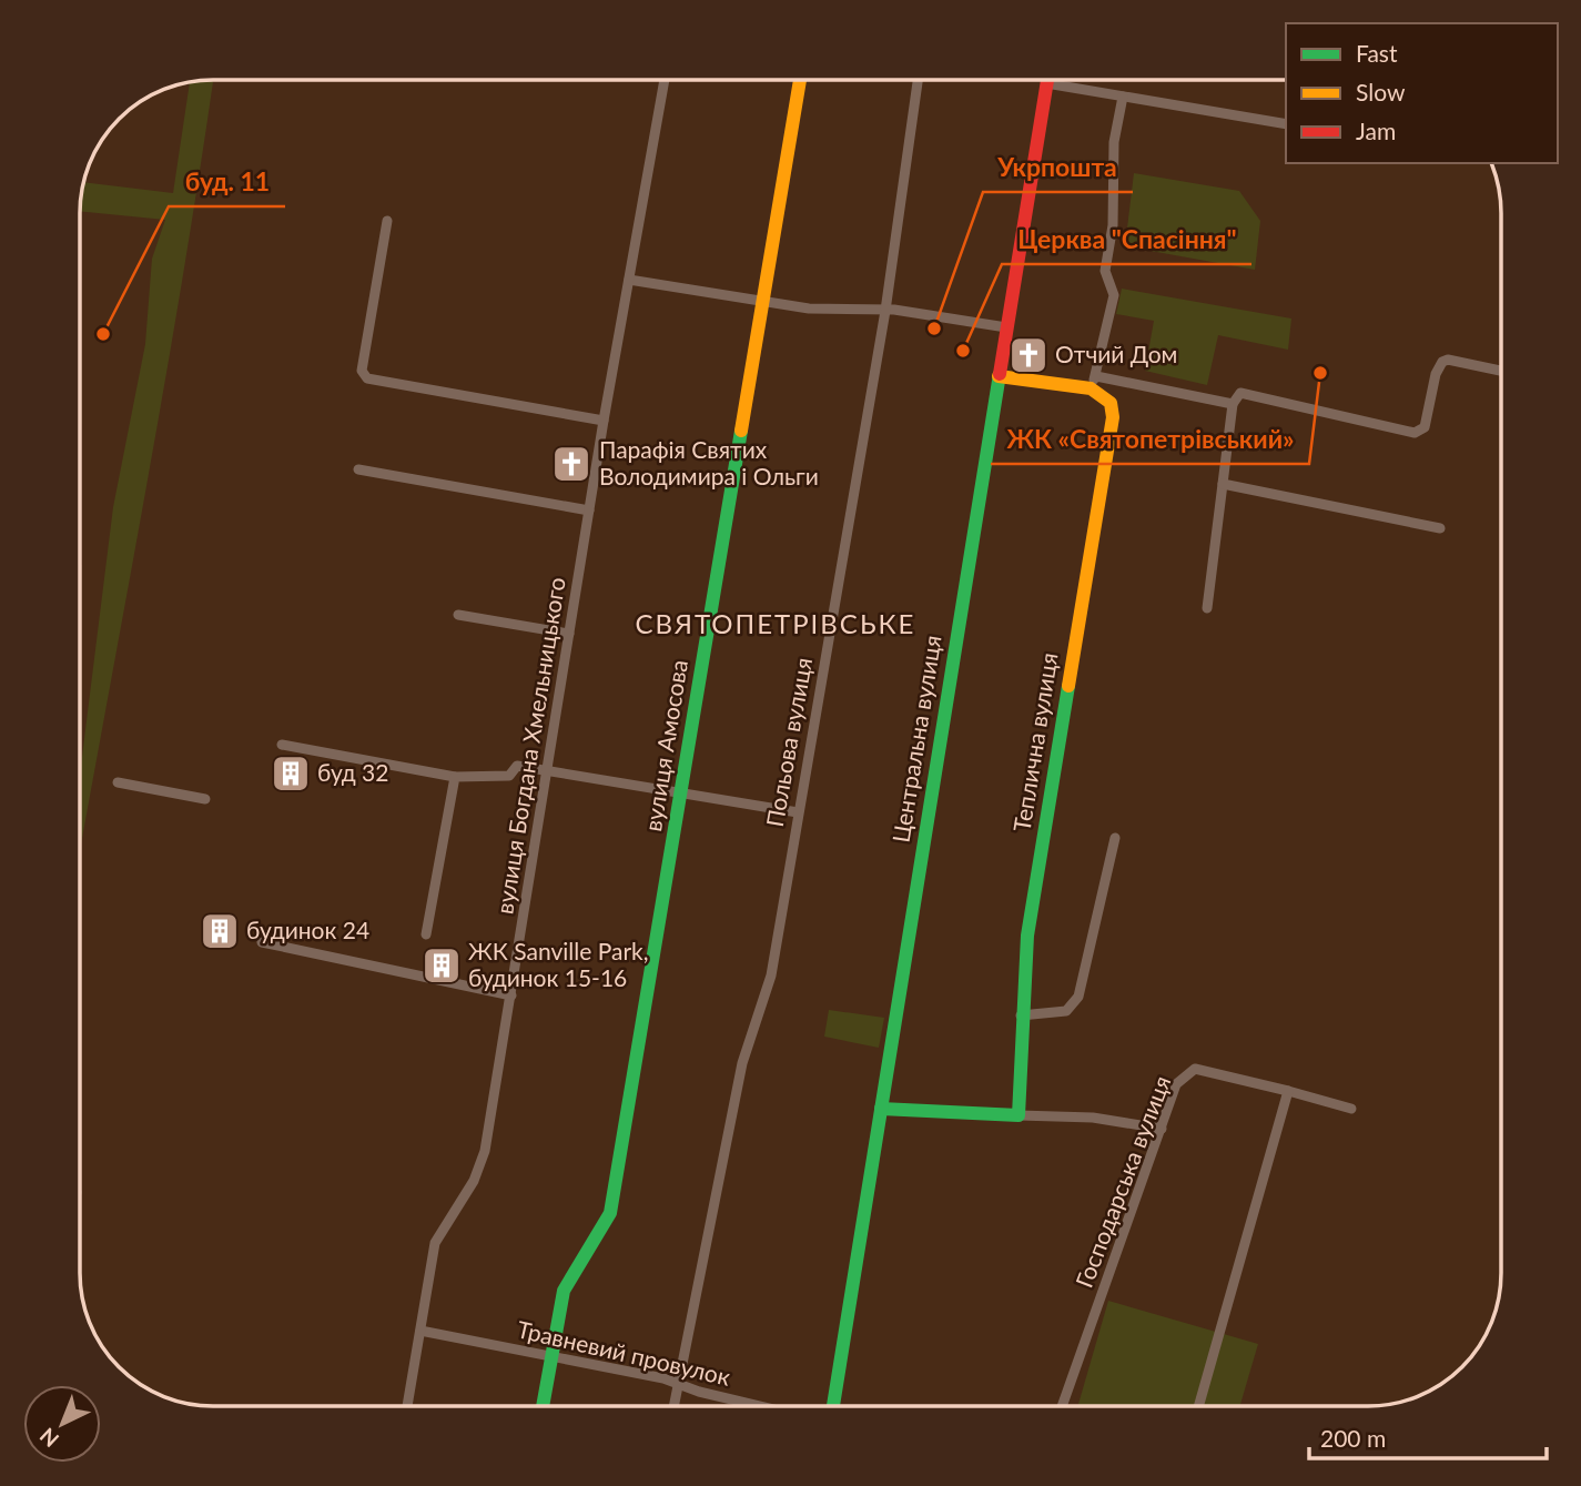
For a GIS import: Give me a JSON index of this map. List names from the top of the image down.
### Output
{
  "streets": {
    "street": [
      "Центральна вулиця",
      "Польова вулиця",
      "Теплична вулиця",
      "вулиця Богдана Хмельницького",
      "вулиця Амосова",
      "Господарська вулиця",
      "Травневий провулок"
    ]
  },
  "crossings": [
    ["Польова вулиця", "Травневий провулок"],
    ["вулиця Богдана Хмельницького", "Травневий провулок"],
    ["вулиця Амосова", "Травневий провулок"]
  ],
  "districts": ["СВЯТОПЕТРІВСЬКЕ"],
  "places": {
    "other": [
      "Укрпошта",
      "буд. 11",
      "Церква \"Спасіння\"",
      "ЖК «Святопетрівський»"
    ],
    "church": ["Отчий Дом", "Парафія Святих Володимира і Ольги"],
    "building": ["буд 32", "будинок 24", "ЖК Sanville Park, будинок 15-16"]
  },
  "legend": ["Fast", "Slow", "Jam"],
  "scale_bar": "200 m",
  "north": "bottom left"
}
